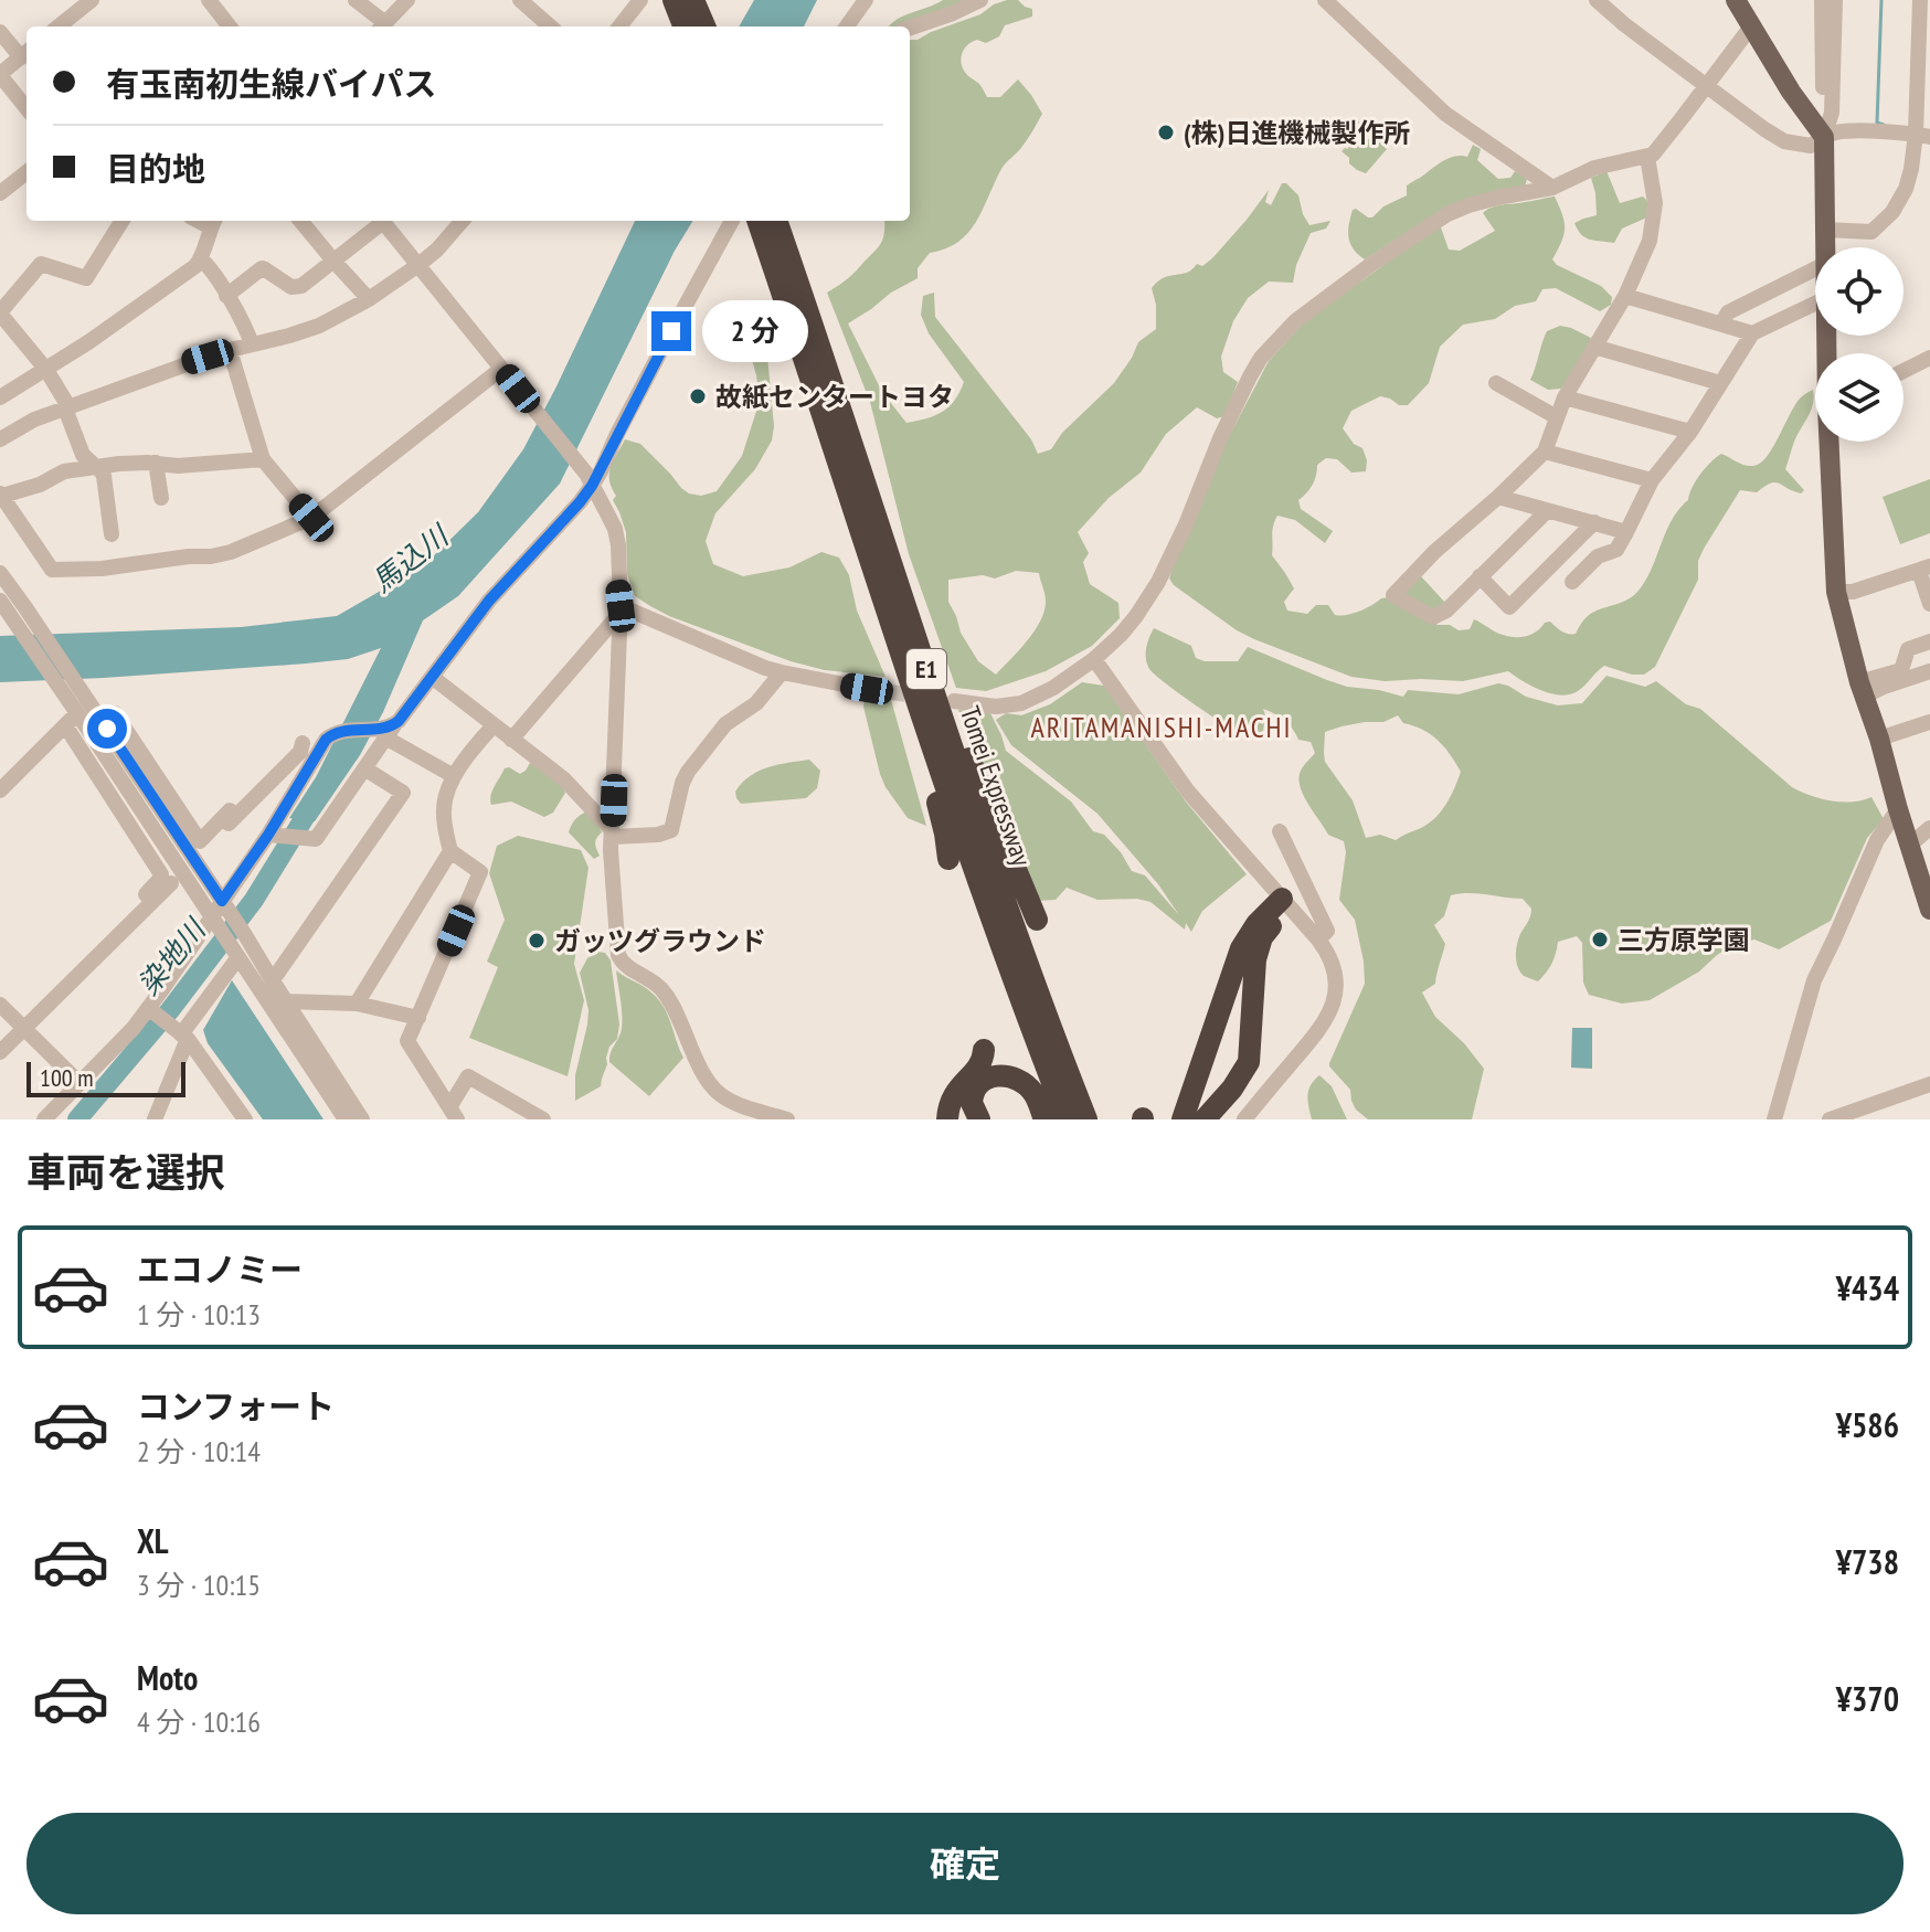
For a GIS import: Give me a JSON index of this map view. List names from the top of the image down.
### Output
{
  "streets": {
    "highway": ["E1", "Tomei Expressway"]
  },
  "districts": ["ARITAMANISHI-MACHI"],
  "water": ["馬込川", "染地川"],
  "places": [
    "(株)日進機械製作所",
    "故紙センタートヨタ",
    "三方原学園",
    "ガッツグラウンド"
  ],
  "scale_bar": "100 m",
  "page": {
    "banner": ["有玉南初生線バイパス", "目的地"],
    "bubble": "2 分",
    "scale": "100 m",
    "heading": "車両を選択",
    "list": [
      {
        "name": "エコノミー",
        "note": "1 分 · 10:13",
        "value": "¥434"
      },
      {
        "name": "コンフォート",
        "note": "2 分 · 10:14",
        "value": "¥586"
      },
      {
        "name": "XL",
        "note": "3 分 · 10:15",
        "value": "¥738"
      },
      {
        "name": "Moto",
        "note": "4 分 · 10:16",
        "value": "¥370"
      }
    ],
    "buttons": "確定"
  }
}
